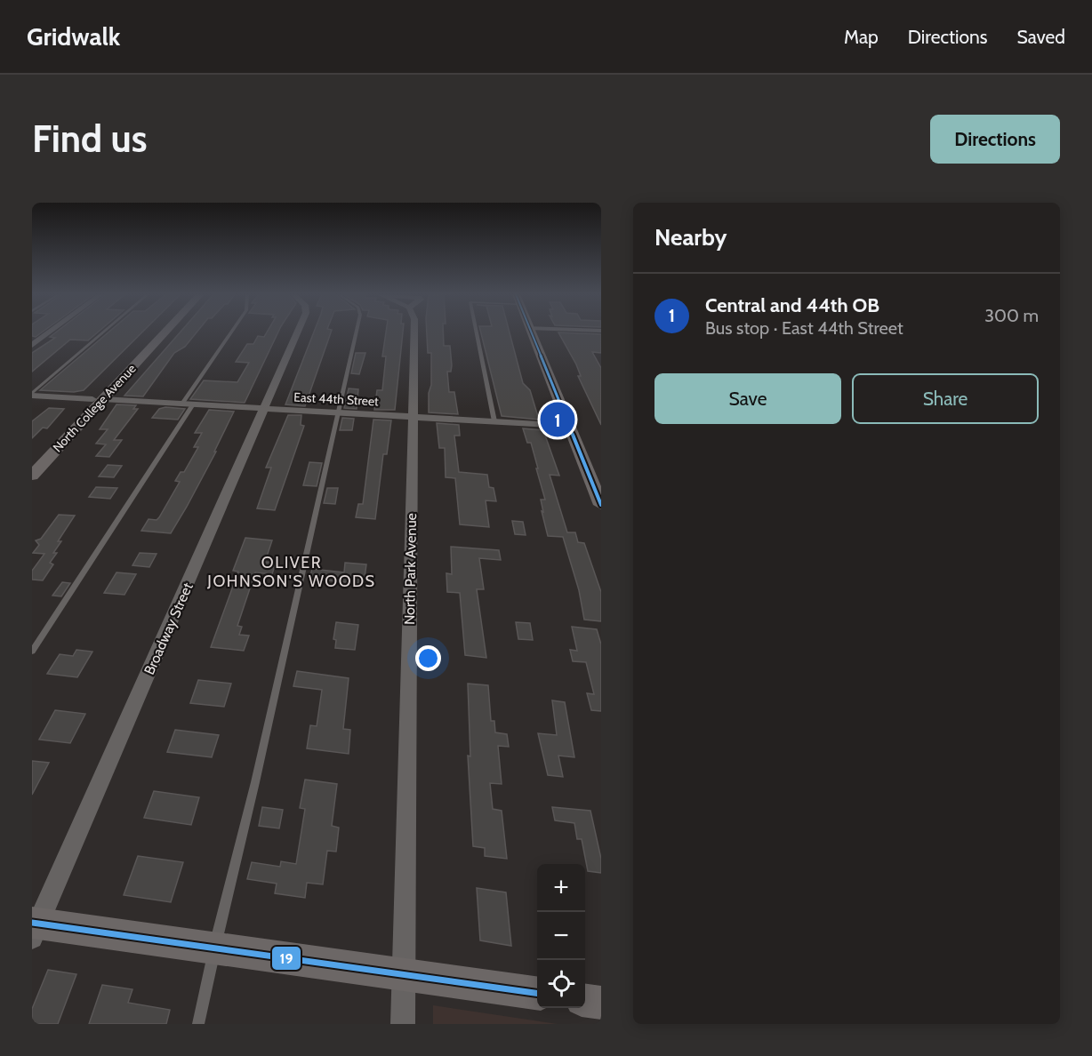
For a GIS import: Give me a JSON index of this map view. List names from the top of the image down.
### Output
{
  "streets": {
    "main road": ["North College Avenue"],
    "street": ["East 44th Street", "North Park Avenue", "Broadway Street"]
  },
  "crossings": [
    ["East 44th Street", "North College Avenue"],
    ["East 44th Street", "North Park Avenue"],
    ["East 44th Street", "Broadway Street"]
  ],
  "districts": ["OLIVER JOHNSON'S WOODS"],
  "lines": ["transit line 19"],
  "page": {
    "header": "Gridwalk",
    "nav": ["Map", "Directions", "Saved"],
    "buttons": [
      "Directions",
      ["Save", "Share"]
    ],
    "title": "Find us",
    "heading": "Nearby",
    "list": [
      {
        "mark": "1",
        "name": "Central and 44th OB",
        "note": "Bus stop · East 44th Street",
        "value": "300 m"
      }
    ],
    "pins": "1",
    "map_buttons": ["+", "−"]
  }
}
